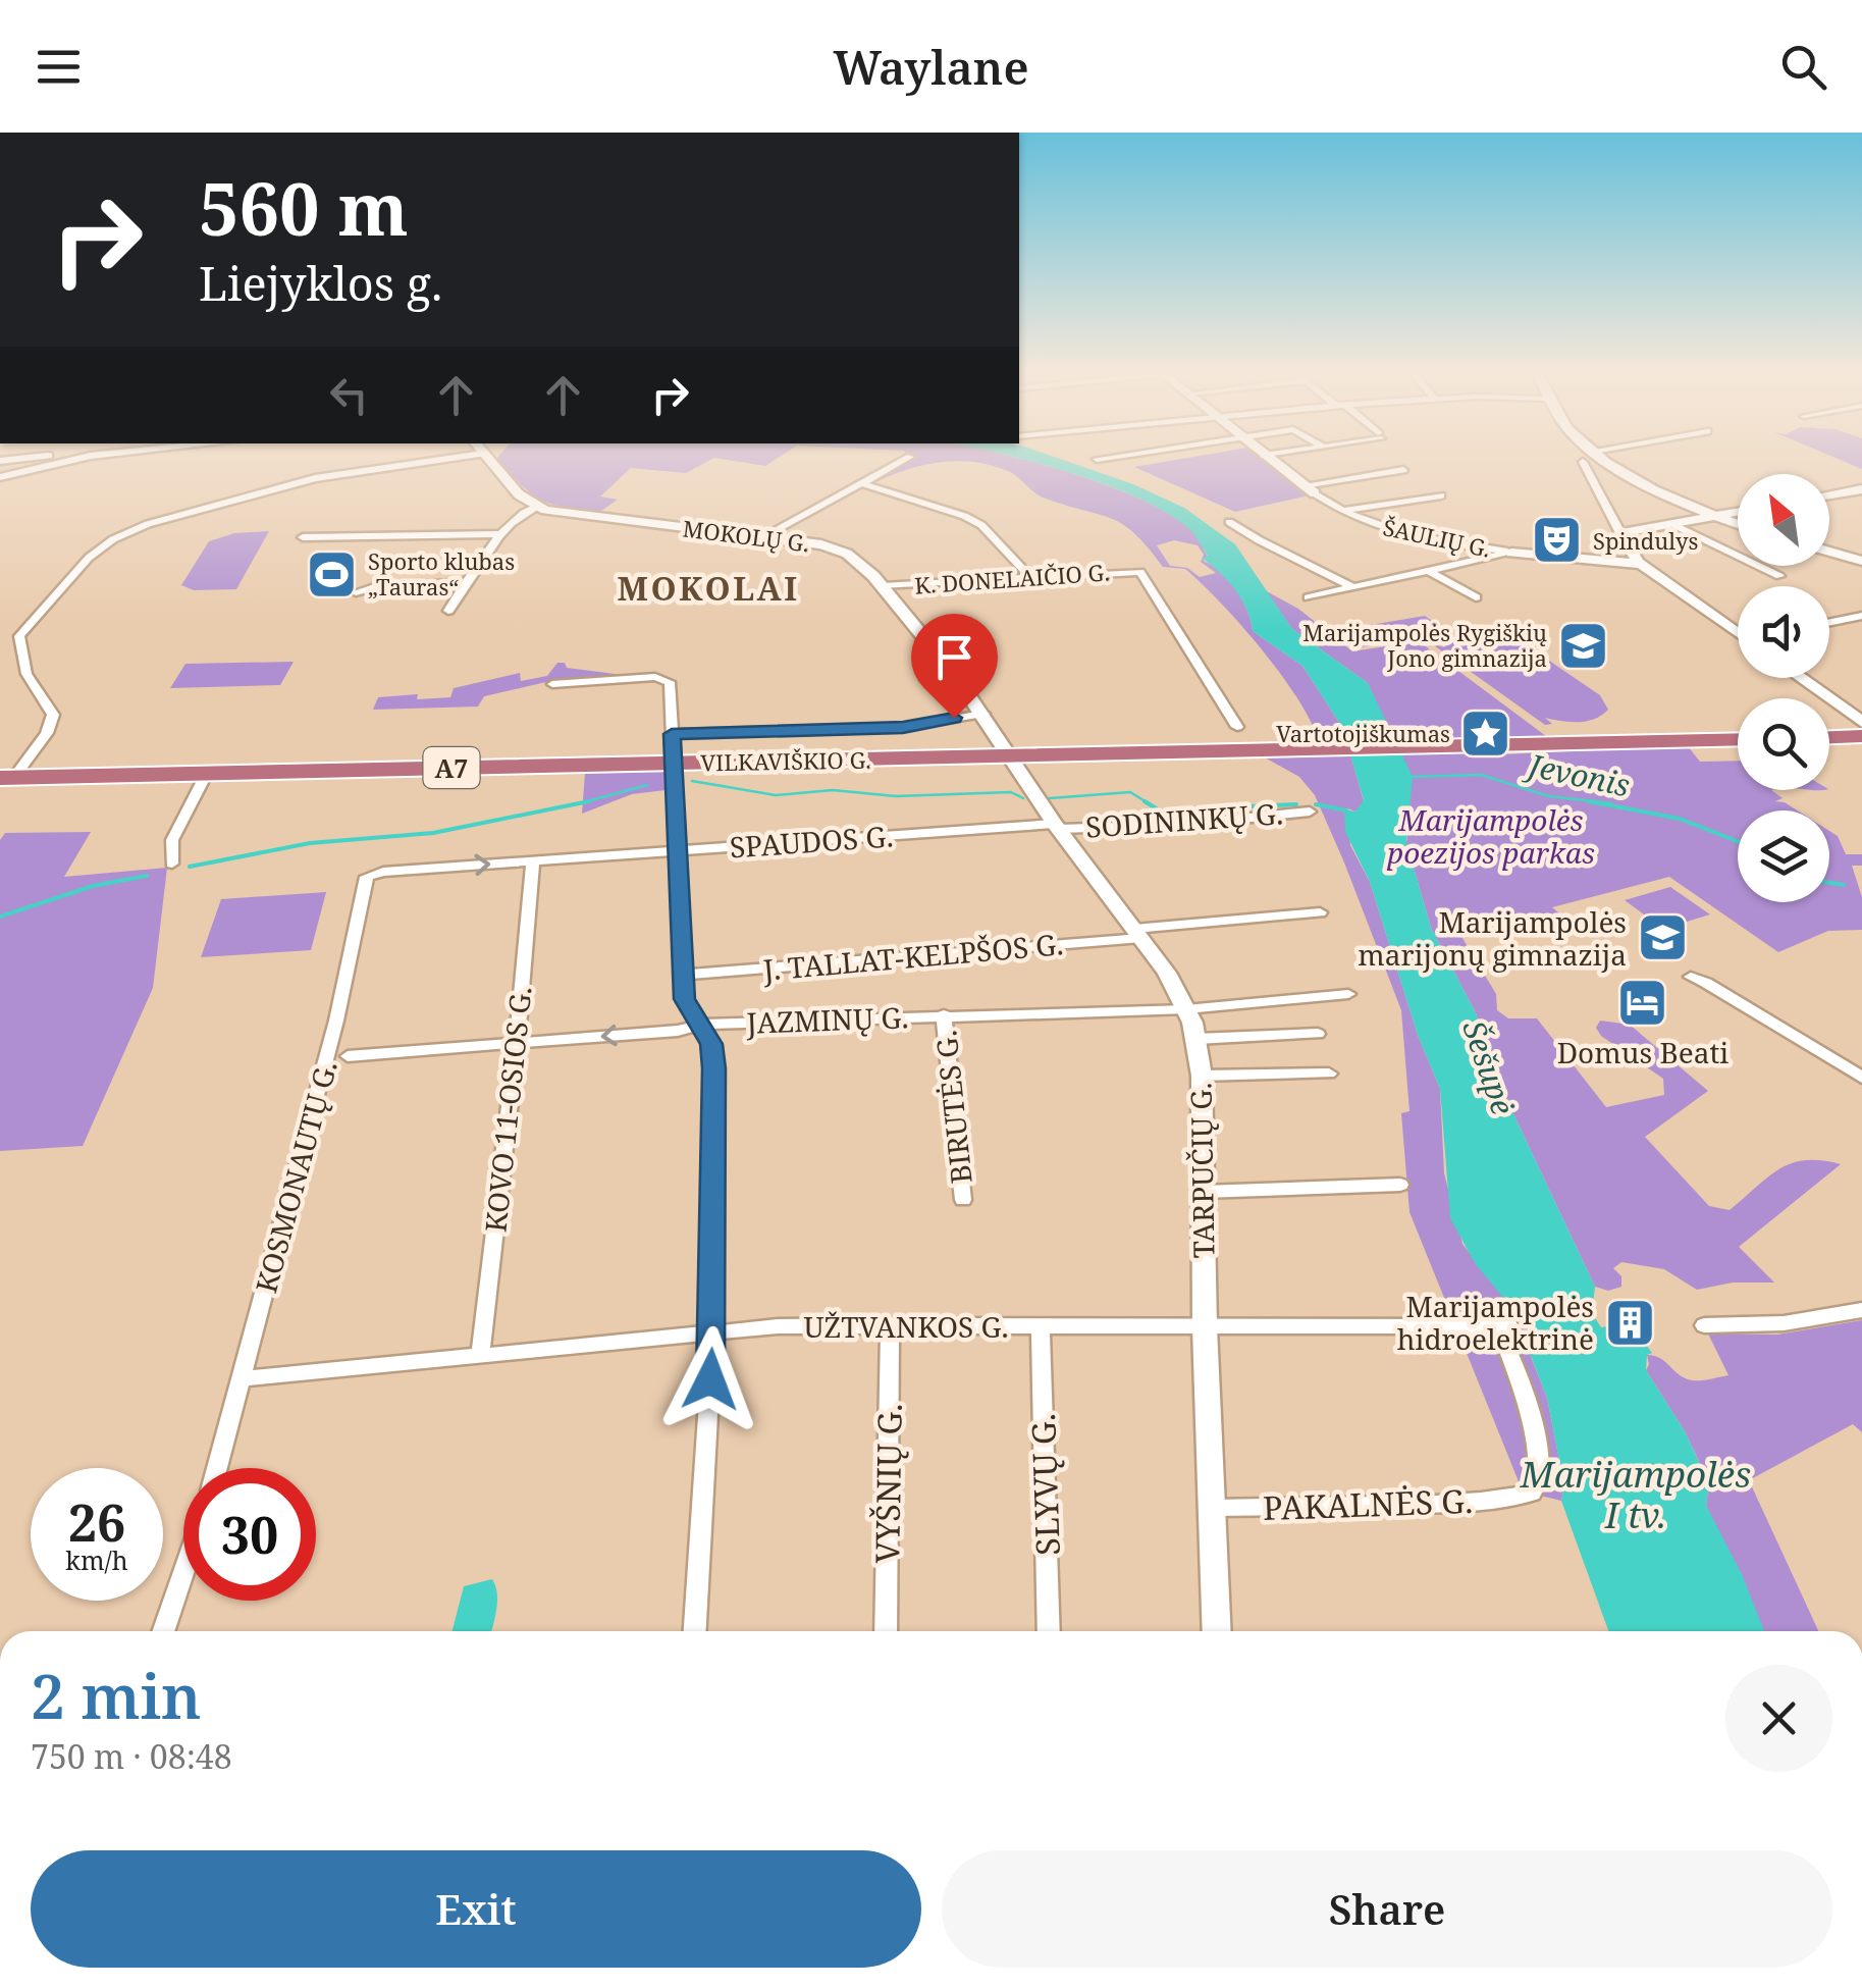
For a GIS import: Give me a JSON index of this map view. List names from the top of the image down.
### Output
{
  "streets": {
    "highway": ["VILKAVIŠKIO G.", "A7"],
    "main road": ["MOKOLŲ G.", "ŠAULIŲ G.", "TARPUČIŲ G."],
    "street": [
      "K. DONELAIČIO G.",
      "SODININKŲ G.",
      "SPAUDOS G.",
      "J. TALLAT-KELPŠOS G.",
      "JAZMINŲ G.",
      "BIRUTĖS G.",
      "KOVO 11-OSIOS G.",
      "KOSMONAUTŲ G.",
      "UŽTVANKOS G.",
      "VYŠNIŲ G.",
      "SLYVŲ G.",
      "PAKALNĖS G."
    ]
  },
  "crossings": [
    ["MOKOLŲ G.", "K. DONELAIČIO G."],
    ["MOKOLŲ G.", "VILKAVIŠKIO G."],
    ["MOKOLŲ G.", "TARPUČIŲ G."],
    ["VILKAVIŠKIO G.", "TARPUČIŲ G."],
    ["SODININKŲ G.", "SPAUDOS G."],
    ["SODININKŲ G.", "TARPUČIŲ G."],
    ["SPAUDOS G.", "KOVO 11-OSIOS G."],
    ["SPAUDOS G.", "TARPUČIŲ G."],
    ["SPAUDOS G.", "KOSMONAUTŲ G."],
    ["J. TALLAT-KELPŠOS G.", "TARPUČIŲ G."],
    ["JAZMINŲ G.", "BIRUTĖS G."],
    ["JAZMINŲ G.", "KOVO 11-OSIOS G."],
    ["JAZMINŲ G.", "TARPUČIŲ G."],
    ["KOVO 11-OSIOS G.", "UŽTVANKOS G."],
    ["TARPUČIŲ G.", "UŽTVANKOS G."],
    ["TARPUČIŲ G.", "PAKALNĖS G."],
    ["KOSMONAUTŲ G.", "UŽTVANKOS G."],
    ["UŽTVANKOS G.", "VYŠNIŲ G."],
    ["UŽTVANKOS G.", "SLYVŲ G."],
    ["UŽTVANKOS G.", "PAKALNĖS G."]
  ],
  "districts": ["MOKOLAI"],
  "water": ["Jevonis", "Šešupė", "Marijampolės I tv."],
  "parks": ["Marijampolės poezijos parkas"],
  "places": {
    "theatre": ["Spindulys"],
    "sports": ["Sporto klubas „Tauras“"],
    "school or university": ["Marijampolės Rygiškių Jono gimnazija", "Marijampolės marijonų gimnazija"],
    "place": ["Vartotojiškumas"],
    "hotel": ["Domus Beati"],
    "building": ["Marijampolės hidroelektrinė"]
  },
  "north": "top left",
  "page": {
    "header": "Waylane",
    "turn": ["560 m", "Liejyklos g."],
    "speed": "26 km/h",
    "limit": "30",
    "heading": ["2 min", "750 m · 08:48"],
    "buttons": ["Exit", "Share"]
  }
}
